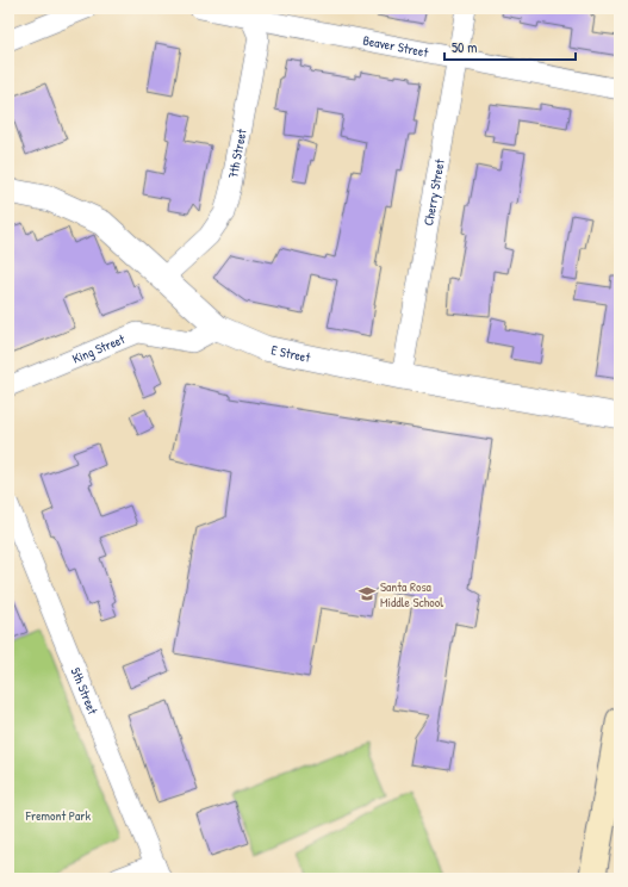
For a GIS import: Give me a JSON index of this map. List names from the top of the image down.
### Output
{
  "streets": {
    "street": [
      "Beaver Street",
      "7th Street",
      "Cherry Street",
      "King Street",
      "E Street",
      "5th Street"
    ]
  },
  "crossings": [
    ["Beaver Street", "7th Street"],
    ["Beaver Street", "Cherry Street"],
    ["7th Street", "E Street"],
    ["Cherry Street", "E Street"],
    ["King Street", "E Street"]
  ],
  "parks": ["Fremont Park"],
  "places": {
    "school or university": ["Santa Rosa Middle School"]
  },
  "scale_bar": "50 m"
}
